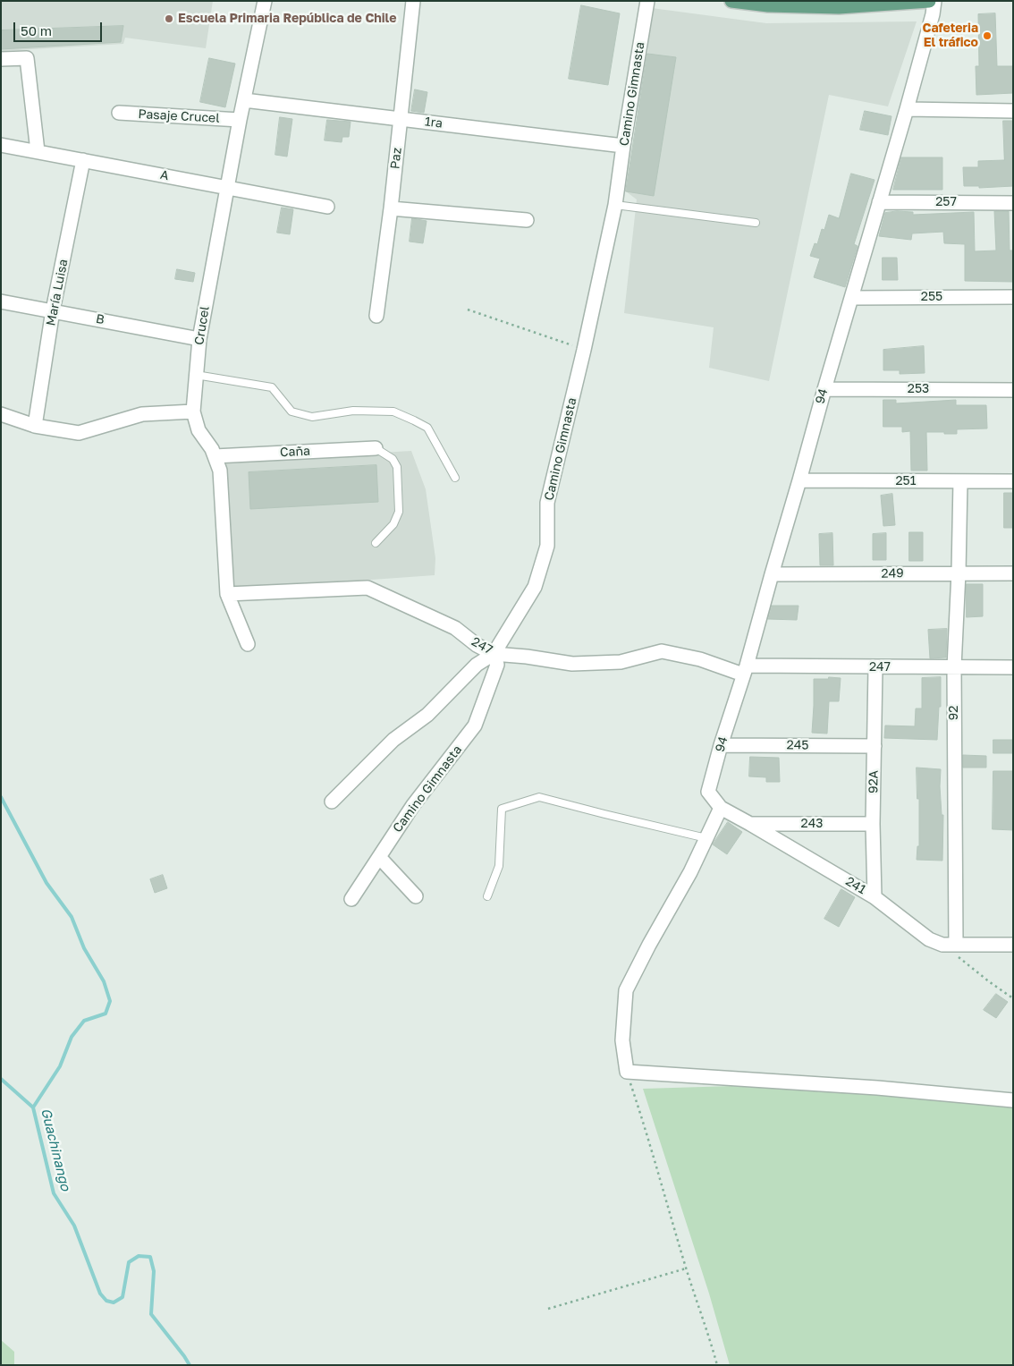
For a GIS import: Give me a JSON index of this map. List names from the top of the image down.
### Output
{
  "streets": {
    "street": [
      "Camino Gimnasta",
      "Pasaje Crucel",
      "1ra",
      "Paz",
      "A",
      "257",
      "María Luisa",
      "255",
      "B",
      "Crucel",
      "253",
      "94",
      "Caña",
      "251",
      "249",
      "247",
      "92",
      "245",
      "92A",
      "243",
      "241"
    ]
  },
  "crossings": [
    ["Camino Gimnasta", "1ra"],
    ["Camino Gimnasta", "247"],
    ["Pasaje Crucel", "Crucel"],
    ["1ra", "Paz"],
    ["1ra", "Crucel"],
    ["A", "María Luisa"],
    ["A", "Crucel"],
    ["257", "94"],
    ["María Luisa", "B"],
    ["255", "94"],
    ["B", "Crucel"],
    ["Crucel", "Caña"],
    ["Crucel", "247"],
    ["253", "94"],
    ["94", "251"],
    ["94", "249"],
    ["94", "247"],
    ["94", "245"],
    ["94", "241"],
    ["251", "92"],
    ["249", "92"],
    ["247", "92"],
    ["247", "92A"],
    ["92", "241"],
    ["245", "92A"],
    ["92A", "243"],
    ["92A", "241"],
    ["243", "241"]
  ],
  "water": ["Guachinango"],
  "places": ["Escuela Primaria República de Chile", "Cafeteria El tráfico"],
  "scale_bar": "50 m"
}
